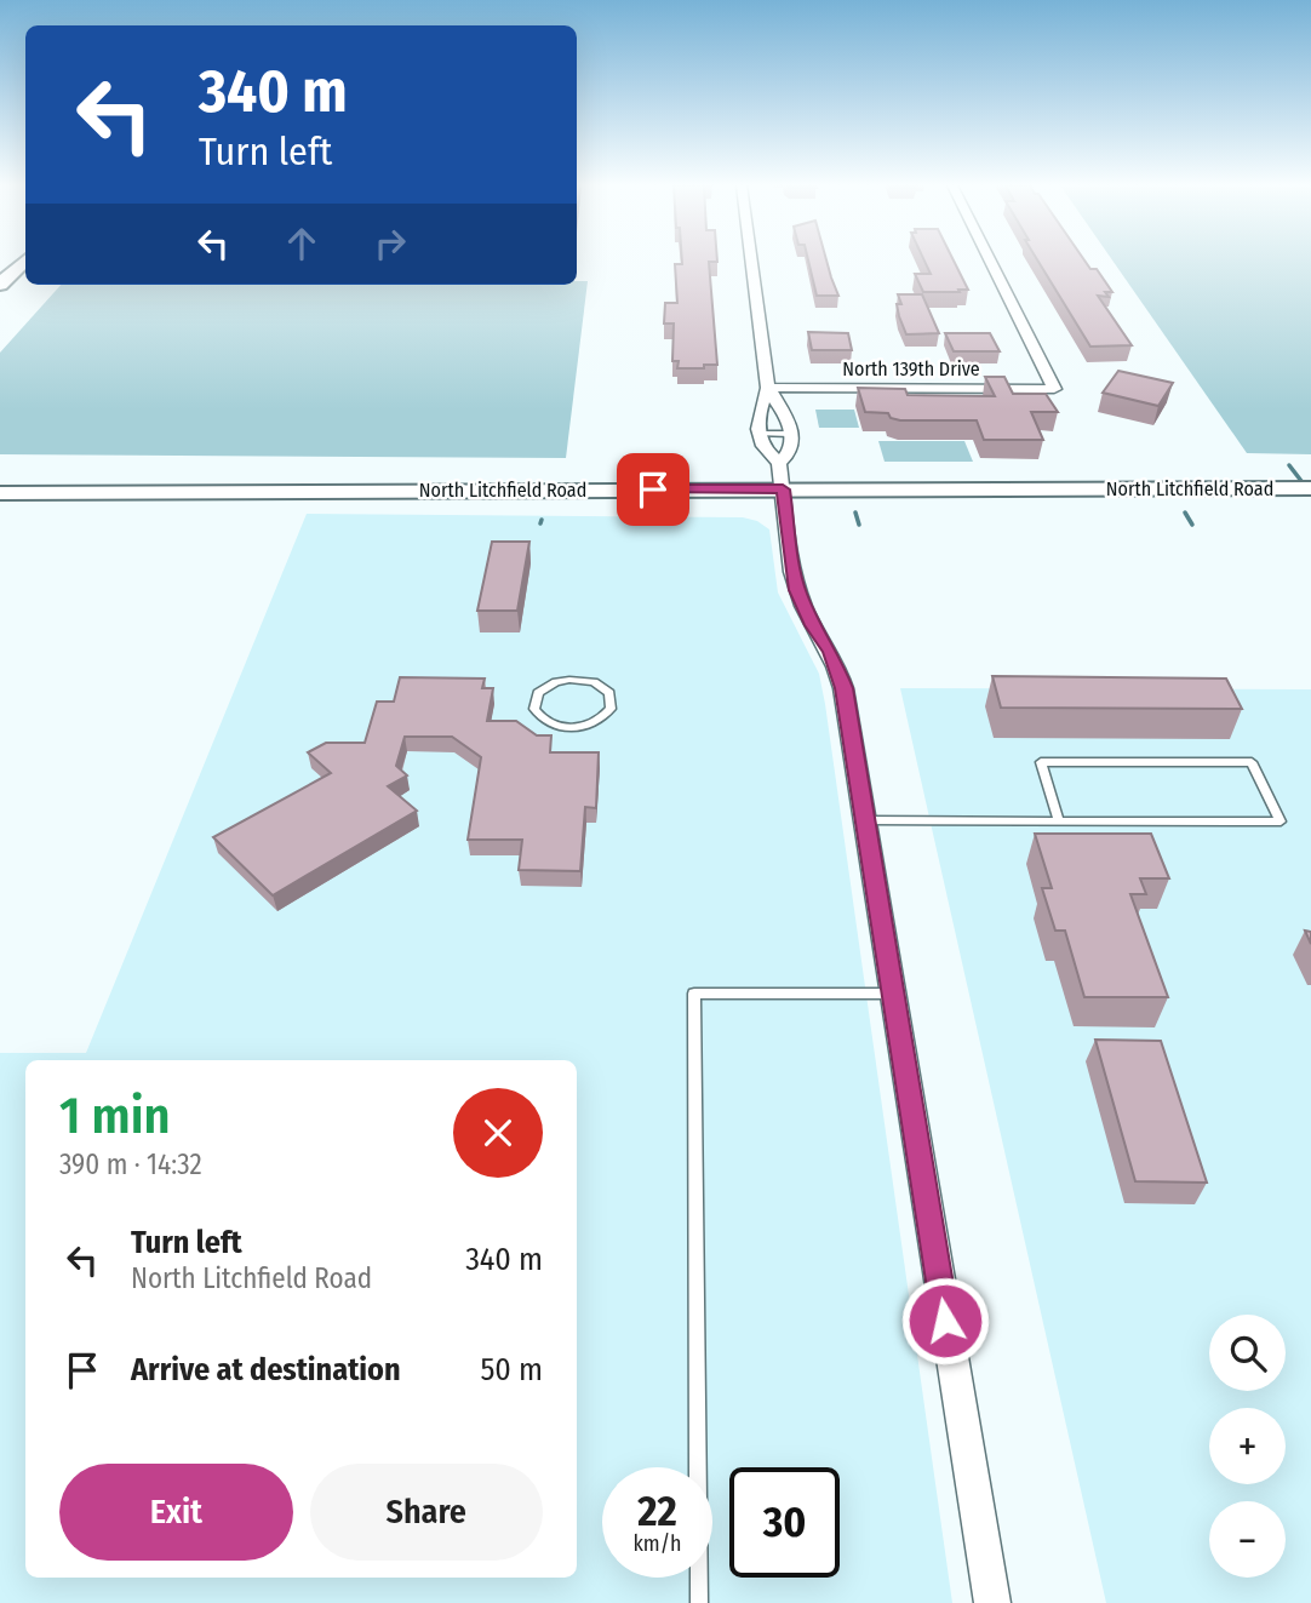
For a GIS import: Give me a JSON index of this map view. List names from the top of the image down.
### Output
{
  "streets": {
    "main road": ["North Litchfield Road"],
    "street": ["North 139th Drive"]
  },
  "page": {
    "turn": ["340 m", "Turn left"],
    "heading": ["1 min", "390 m · 14:32"],
    "list": [
      {
        "name": "Turn left",
        "note": "North Litchfield Road",
        "value": "340 m"
      },
      {
        "name": "Arrive at destination",
        "value": "50 m"
      }
    ],
    "map_buttons": ["+", "−"],
    "buttons": ["Exit", "Share"],
    "speed": "22 km/h",
    "limit": "30"
  }
}
